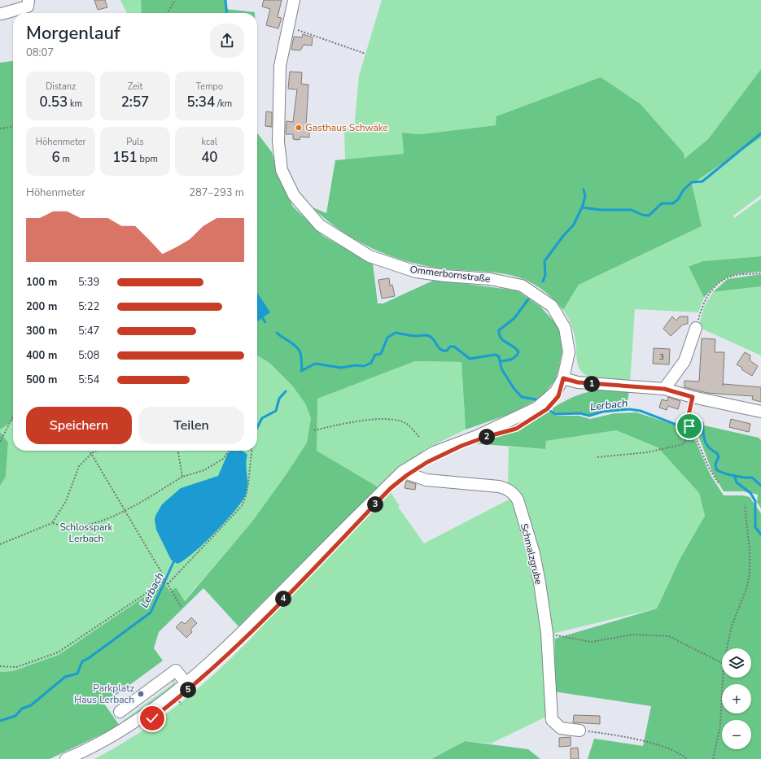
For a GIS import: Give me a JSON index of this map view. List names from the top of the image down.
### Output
{
  "streets": {
    "street": ["Ommerbornstraße", "Schmalzgrube"]
  },
  "crossings": [
    ["Ommerbornstraße", "Schmalzgrube"]
  ],
  "water": ["Lerbach"],
  "parks": ["Schlosspark Lerbach"],
  "places": ["Gasthaus Schwäke", "Parkplatz Haus Lerbach"],
  "house_numbers": ["3"],
  "page": {
    "heading": ["Morgenlauf", "08:07"],
    "stats": [
      ["Distanz", "0.53 km"],
      ["Zeit", "2:57"],
      ["Tempo", "5:34 /km"],
      ["Höhenmeter", "6 m"],
      ["Puls", "151 bpm"],
      ["kcal", "40"]
    ],
    "chart": ["Höhenmeter", "287–293 m"],
    "list": [
      {
        "name": "100 m",
        "note": "5:39"
      },
      {
        "name": "200 m",
        "note": "5:22"
      },
      {
        "name": "300 m",
        "note": "5:47"
      },
      {
        "name": "400 m",
        "note": "5:08"
      },
      {
        "name": "500 m",
        "note": "5:54"
      }
    ],
    "pins": [
      "1",
      "2",
      "3",
      "4",
      "5"
    ],
    "buttons": ["Speichern", "Teilen"],
    "map_buttons": ["+", "−"]
  }
}
